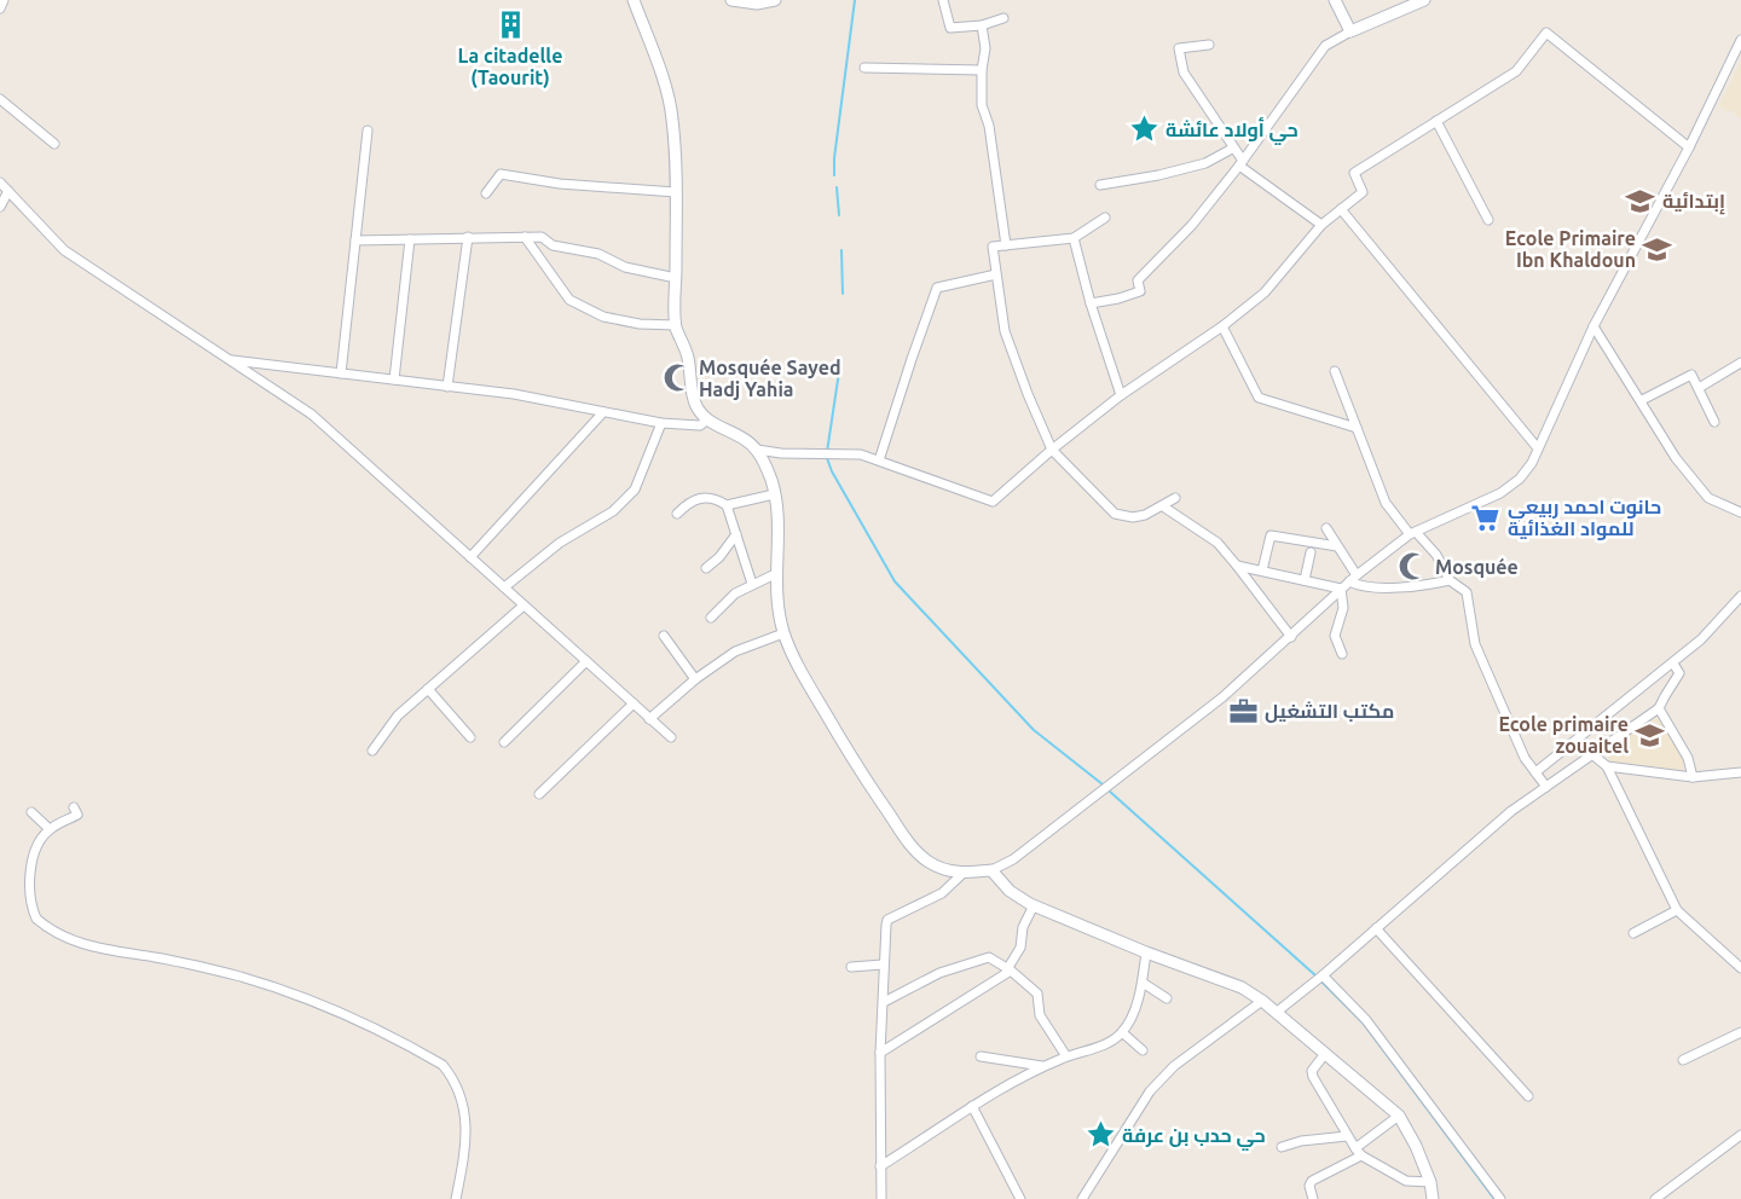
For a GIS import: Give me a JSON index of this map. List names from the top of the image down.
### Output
{
  "places": {
    "building": ["La citadelle (Taourit)"],
    "place": ["حي أولاد عائشة", "حي حدب بن عرفة"],
    "school or university": ["إبتدائية", "Ecole Primaire Ibn Khaldoun", "Ecole primaire zouaitel"],
    "mosque": ["Mosquée Sayed Hadj Yahia", "Mosquée"],
    "supermarket": ["حانوت احمد ربيعي للمواد الغذائية"],
    "office": ["مكتب التشغيل"]
  }
}
